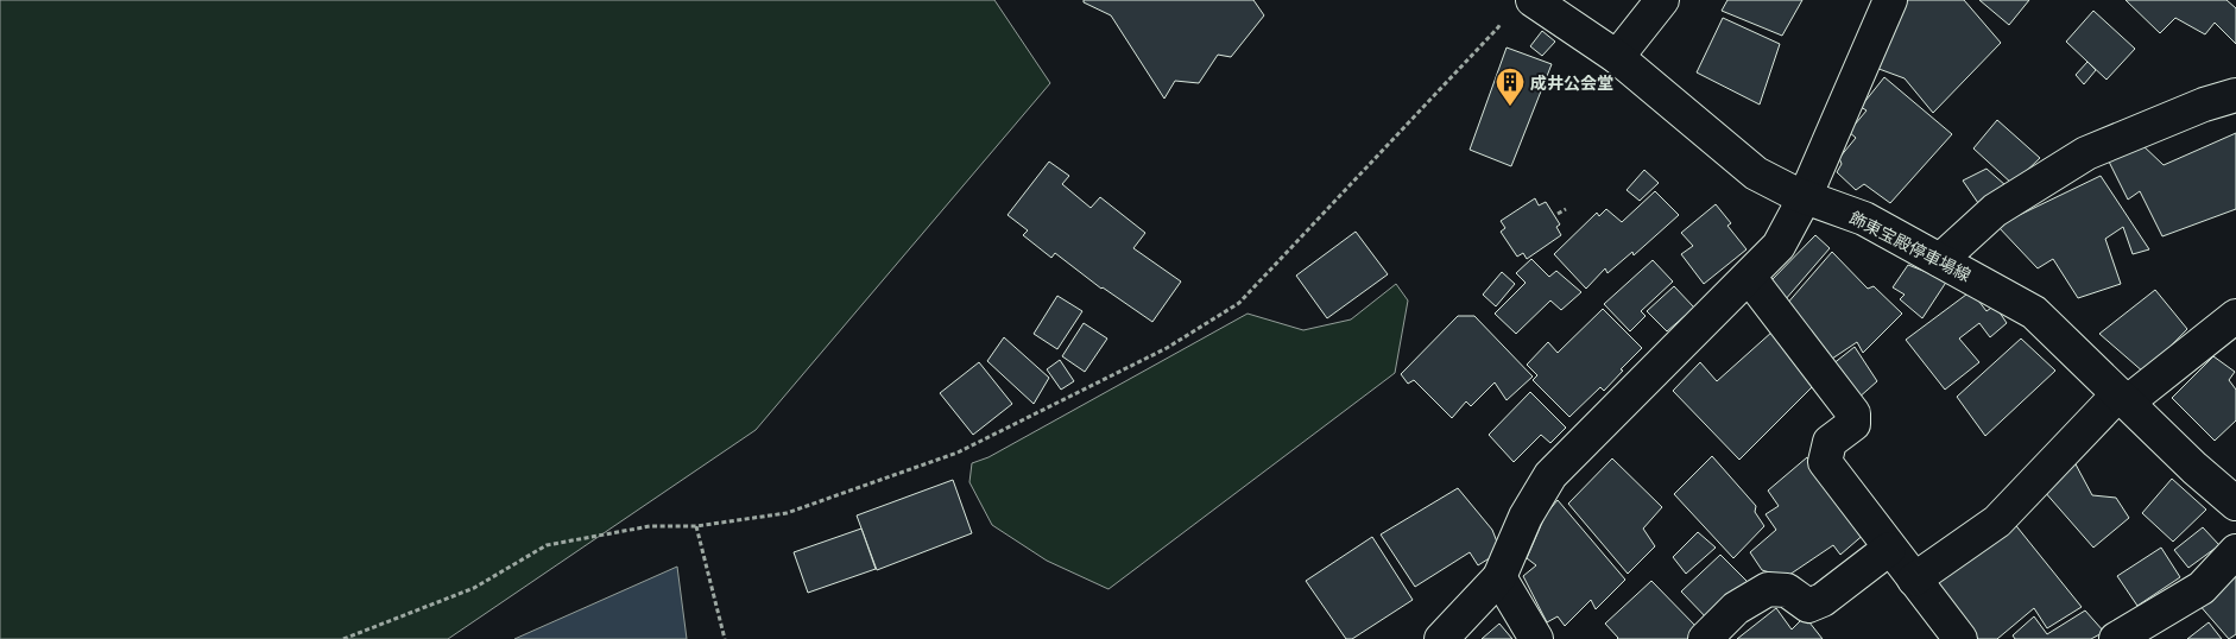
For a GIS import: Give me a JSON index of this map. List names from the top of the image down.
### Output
{
  "streets": {
    "street": ["飾東宝殿停車場線"]
  },
  "places": {
    "building": ["成井公会堂"]
  }
}
